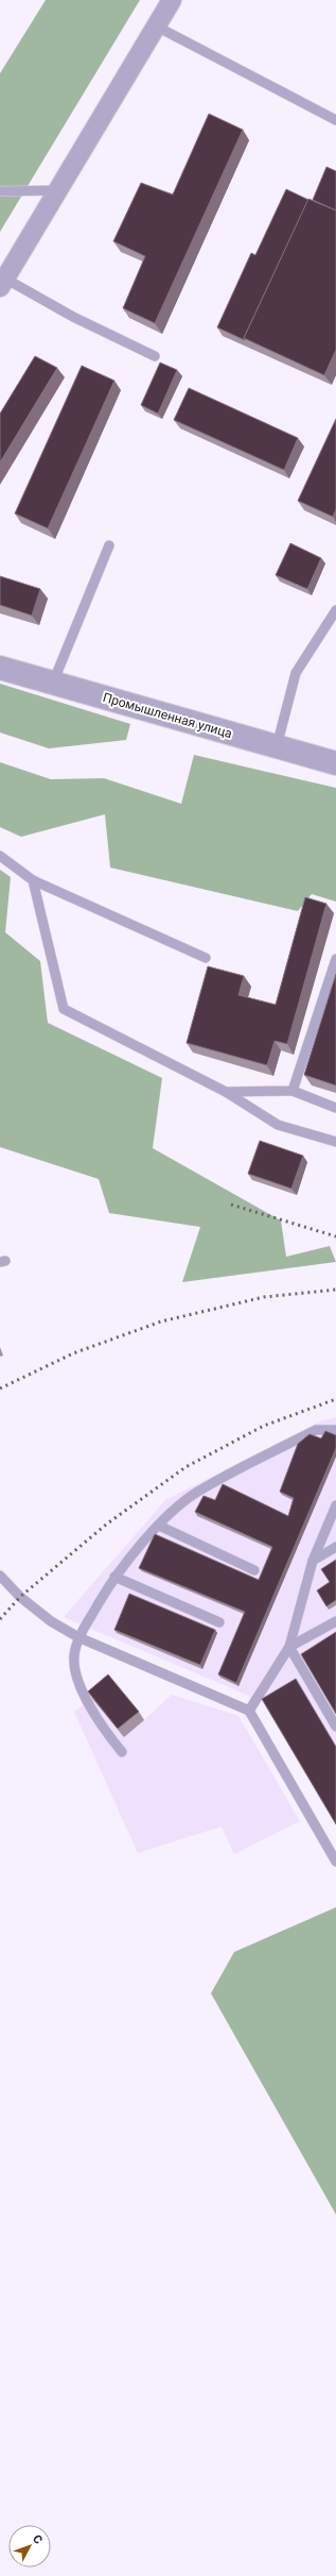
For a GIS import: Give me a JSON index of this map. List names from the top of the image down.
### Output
{
  "streets": {
    "street": ["Промышленная улица"]
  },
  "north": "top right"
}
